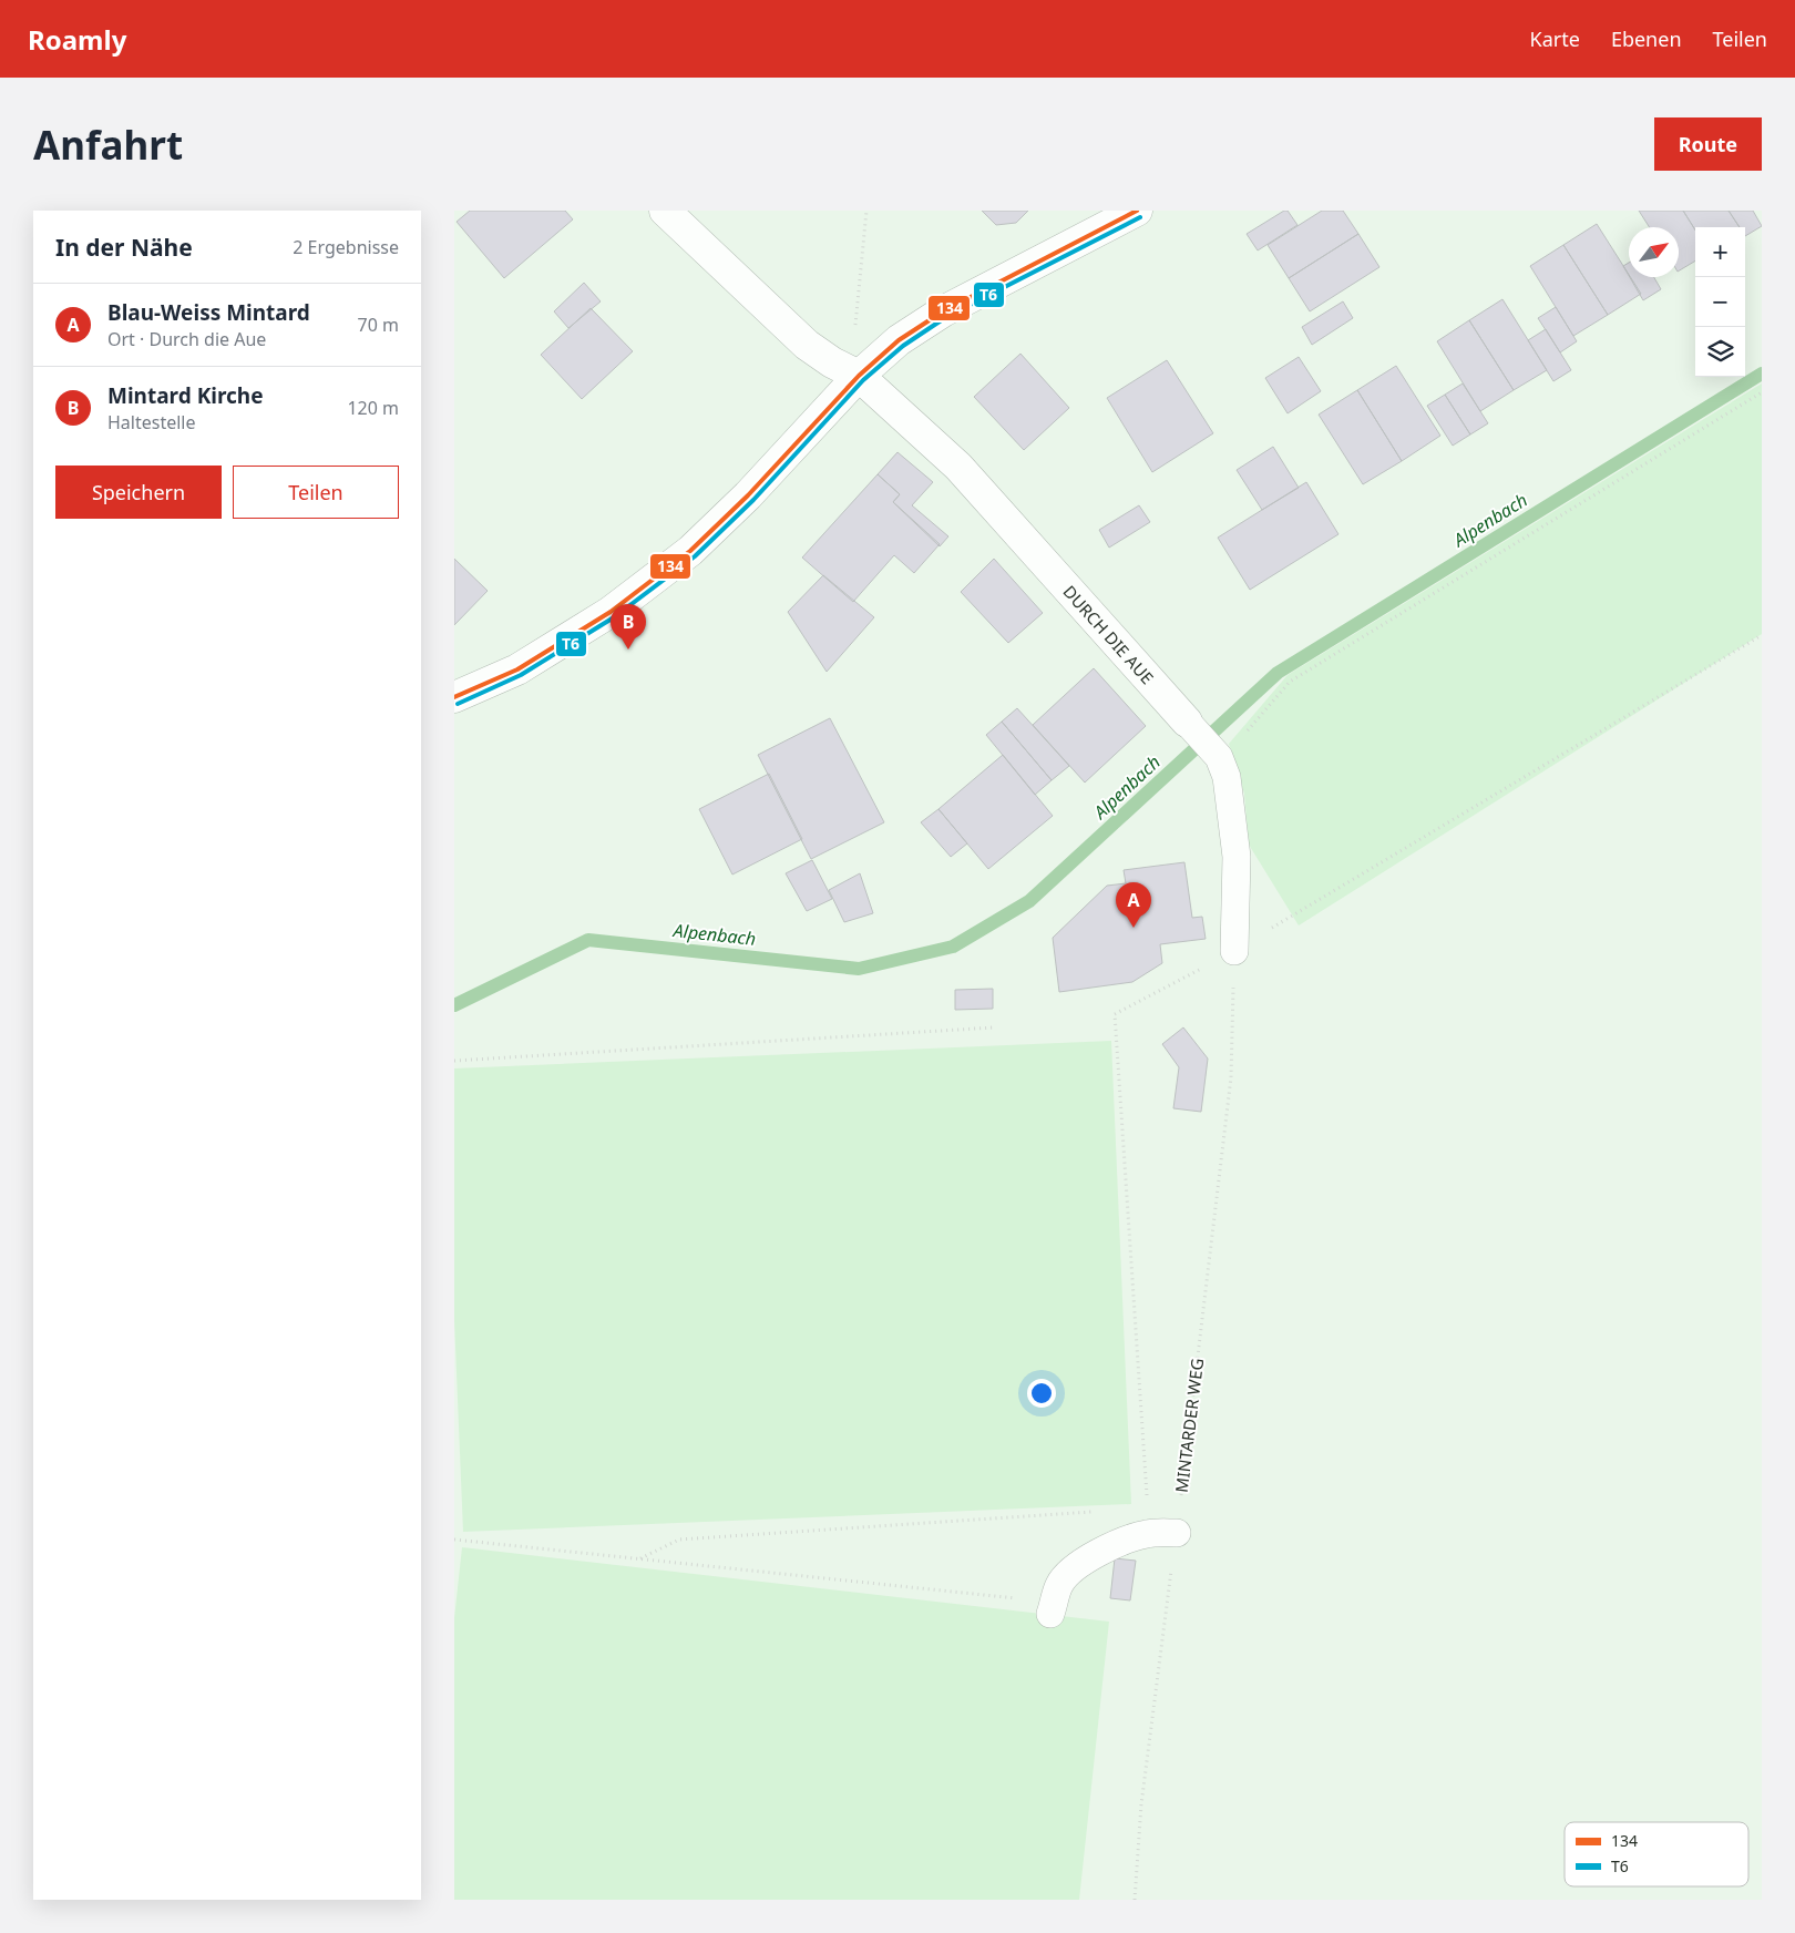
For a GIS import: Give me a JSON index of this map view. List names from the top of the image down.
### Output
{
  "streets": {
    "main road": ["DURCH DIE AUE"],
    "path": ["MINTARDER WEG"]
  },
  "crossings": [
    ["DURCH DIE AUE", "MINTARDER WEG"]
  ],
  "water": ["Alpenbach"],
  "lines": ["transit line 134", "transit line T6"],
  "legend": ["134", "T6"],
  "north": "top right",
  "page": {
    "header": "Roamly",
    "nav": ["Karte", "Ebenen", "Teilen"],
    "buttons": [
      "Route",
      ["Speichern", "Teilen"]
    ],
    "title": "Anfahrt",
    "heading": ["In der Nähe", "2 Ergebnisse"],
    "map_buttons": ["+", "−"],
    "list": [
      {
        "mark": "A",
        "name": "Blau-Weiss Mintard",
        "note": "Ort · Durch die Aue",
        "value": "70 m"
      },
      {
        "mark": "B",
        "name": "Mintard Kirche",
        "note": "Haltestelle",
        "value": "120 m"
      }
    ],
    "pins": ["B", "A"]
  }
}
